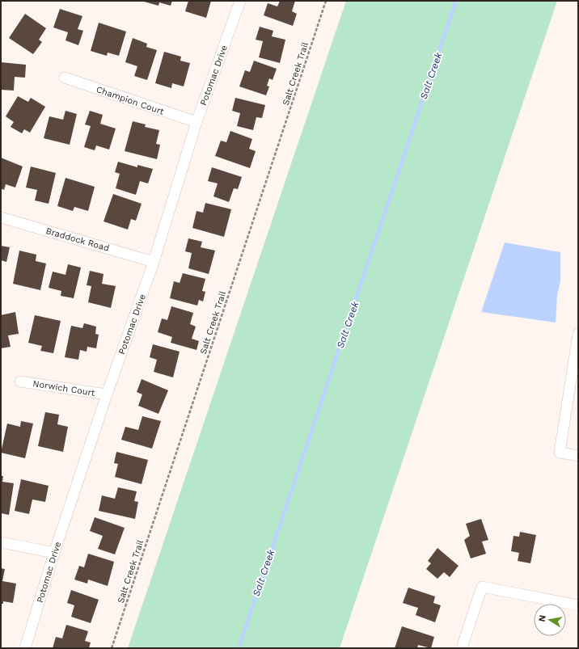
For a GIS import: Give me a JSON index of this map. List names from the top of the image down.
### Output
{
  "streets": {
    "street": [
      "Potomac Drive",
      "Champion Court",
      "Braddock Road",
      "Norwich Court"
    ],
    "path": ["Salt Creek Trail"]
  },
  "crossings": [
    ["Potomac Drive", "Champion Court"],
    ["Potomac Drive", "Braddock Road"],
    ["Potomac Drive", "Norwich Court"]
  ],
  "water": ["Salt Creek"],
  "north": "left"
}
